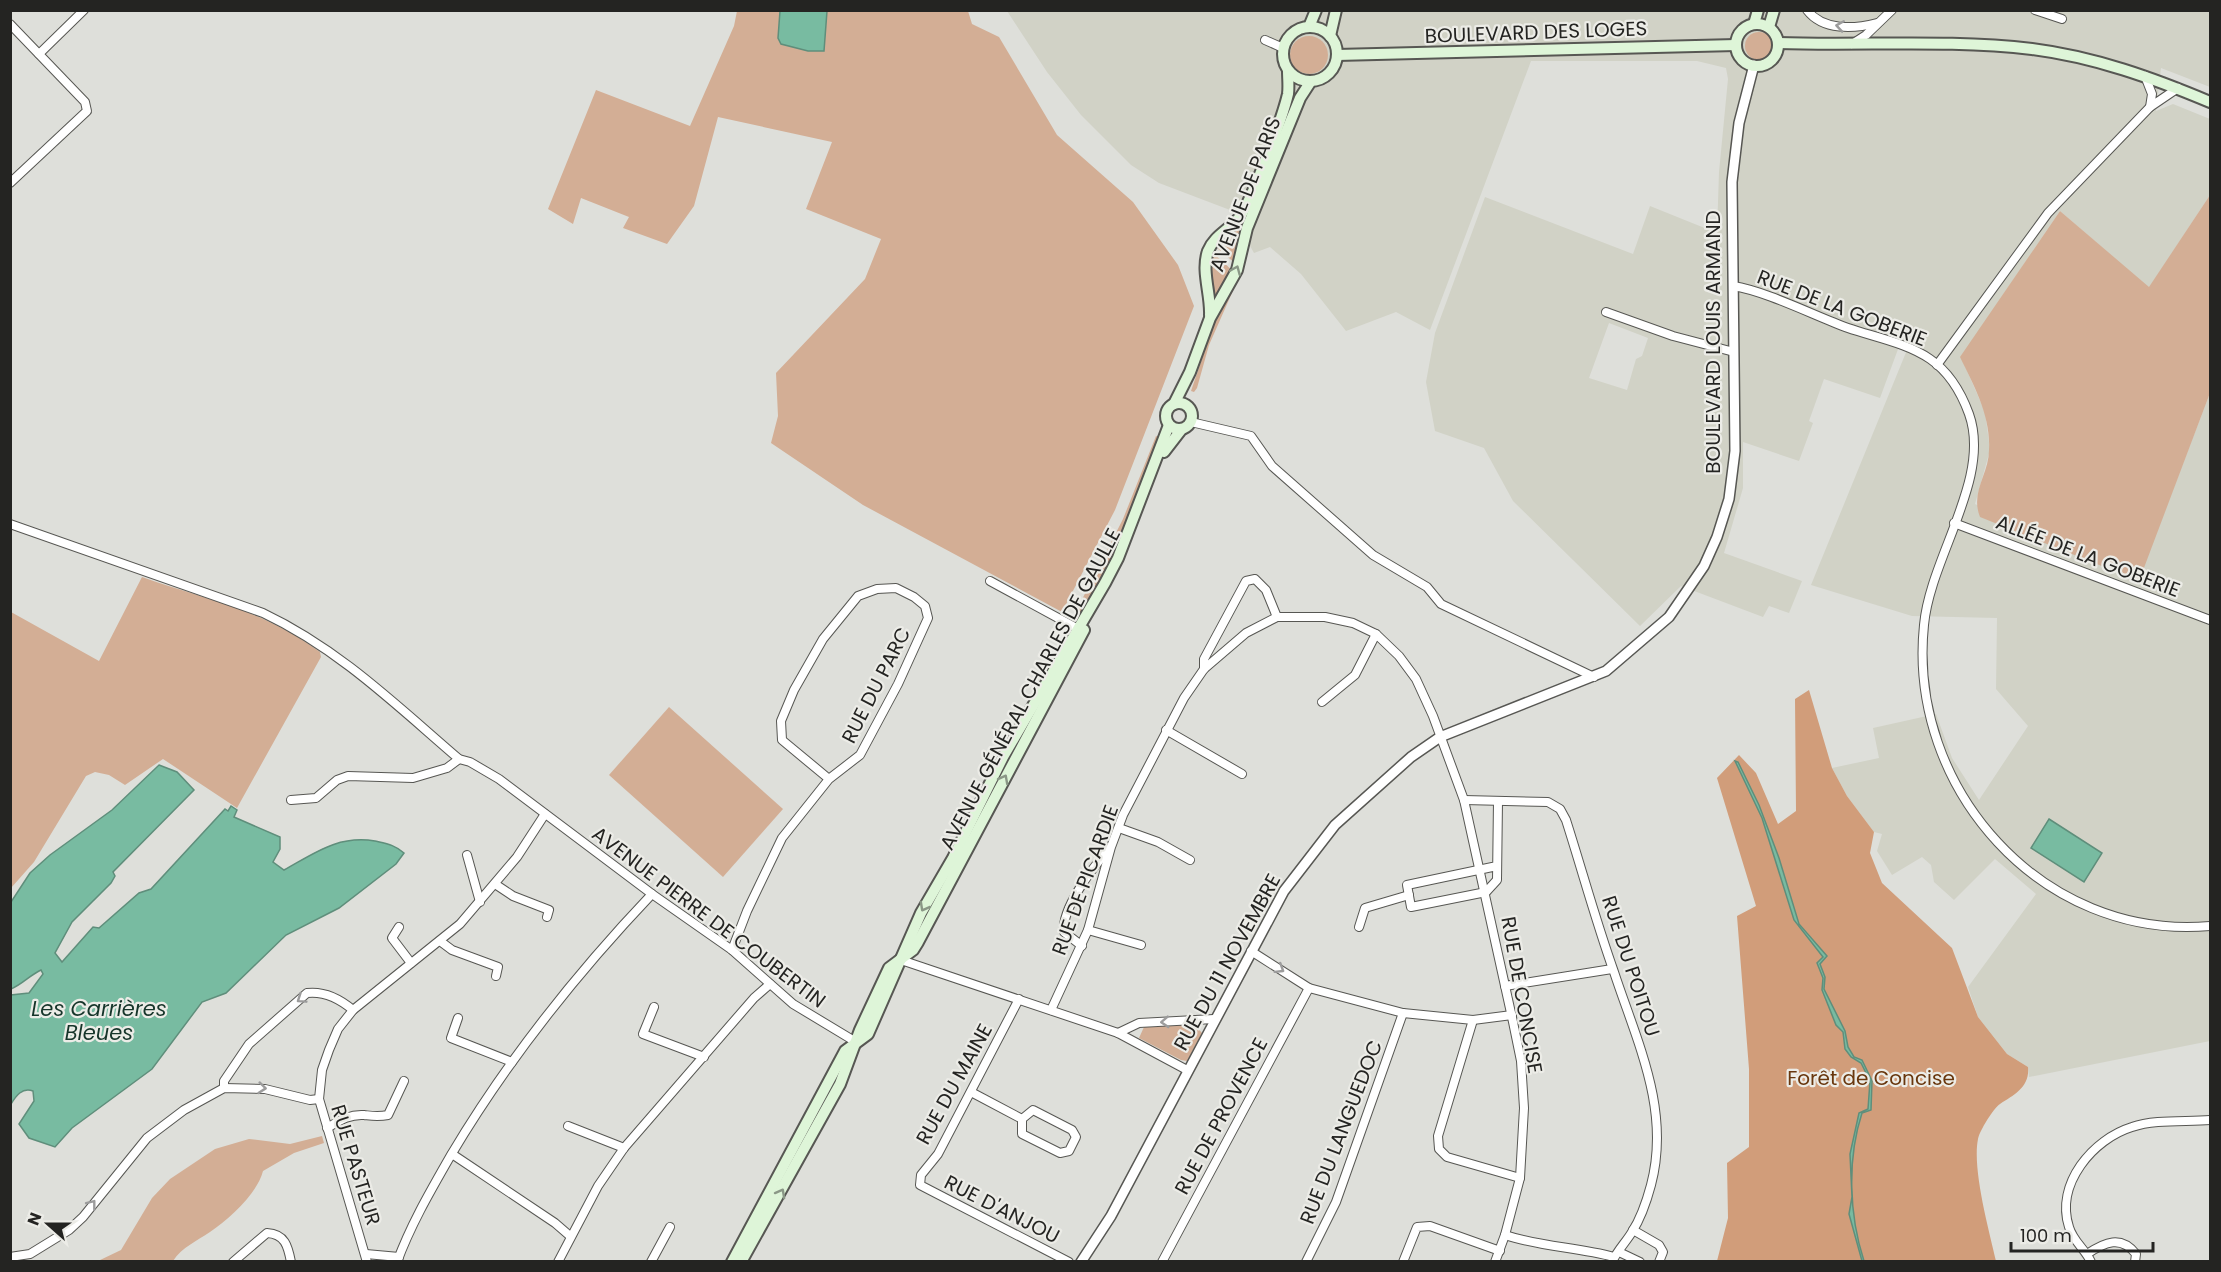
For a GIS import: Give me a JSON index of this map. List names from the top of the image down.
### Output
{
  "streets": {
    "main road": ["BOULEVARD DES LOGES", "AVENUE DE PARIS", "AVENUE GÉNÉRAL CHARLES DE GAULLE"],
    "street": [
      "RUE DE LA GOBERIE",
      "BOULEVARD LOUIS ARMAND",
      "ALLÉE DE LA GOBERIE",
      "RUE DU PARC",
      "RUE DE PICARDIE",
      "AVENUE PIERRE DE COUBERTIN",
      "RUE DU 11 NOVEMBRE",
      "RUE DU POITOU",
      "RUE DE CONCISE",
      "RUE DU MAINE",
      "RUE DE PROVENCE",
      "RUE DU LANGUEDOC",
      "RUE PASTEUR",
      "RUE D'ANJOU"
    ]
  },
  "crossings": [
    ["BOULEVARD DES LOGES", "AVENUE DE PARIS"],
    ["BOULEVARD DES LOGES", "BOULEVARD LOUIS ARMAND"],
    ["AVENUE DE PARIS", "AVENUE GÉNÉRAL CHARLES DE GAULLE"],
    ["RUE DE LA GOBERIE", "BOULEVARD LOUIS ARMAND"],
    ["RUE DE LA GOBERIE", "ALLÉE DE LA GOBERIE"],
    ["BOULEVARD LOUIS ARMAND", "RUE DU 11 NOVEMBRE"],
    ["RUE DU PARC", "AVENUE PIERRE DE COUBERTIN"],
    ["AVENUE GÉNÉRAL CHARLES DE GAULLE", "AVENUE PIERRE DE COUBERTIN"],
    ["RUE DE PICARDIE", "RUE DU 11 NOVEMBRE"],
    ["RUE DE PICARDIE", "RUE DE CONCISE"],
    ["RUE DU 11 NOVEMBRE", "RUE DE CONCISE"],
    ["RUE DU POITOU", "RUE DE CONCISE"],
    ["RUE DU MAINE", "RUE D'ANJOU"]
  ],
  "water": ["Les Carrières Bleues"],
  "parks": ["Forêt de Concise"],
  "scale_bar": "100 m",
  "north": "left"
}
